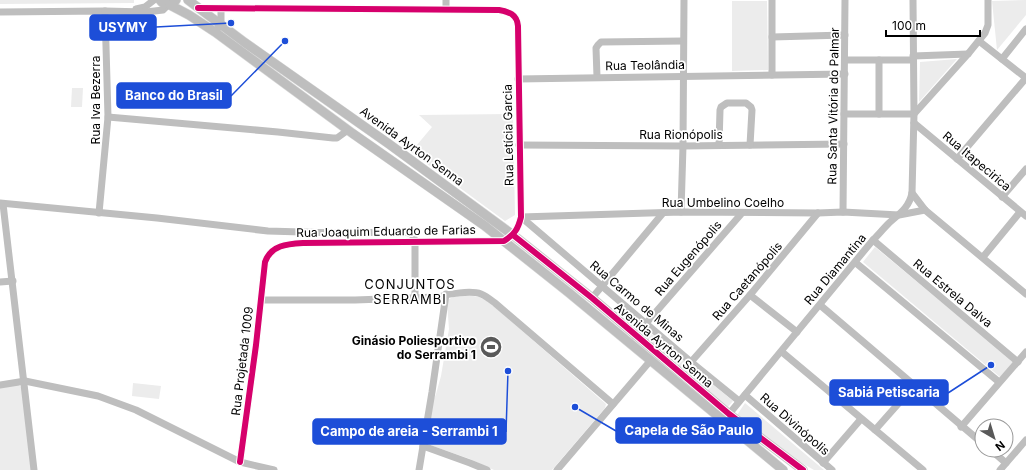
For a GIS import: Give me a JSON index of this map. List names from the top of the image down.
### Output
{
  "streets": {
    "main road": ["Avenida Ayrton Senna"],
    "street": [
      "Rua Teolândia",
      "Rua Iva Bezerra",
      "Rua Santa Vitória do Palmar",
      "Rua Rionópolis",
      "Rua Letícia Garcia",
      "Rua Itapecirica",
      "Rua Umbelino Coelho",
      "Rua Joaquim Eduardo de Farias",
      "Rua Eugenópolis",
      "Rua Diamantina",
      "Rua Caetanópolis",
      "Rua Estrela Dalva",
      "Rua Carmo de Minas",
      "Rua Projetada 1009",
      "Rua Divinópolis"
    ]
  },
  "crossings": [
    ["Rua Teolândia", "Rua Santa Vitória do Palmar"],
    ["Rua Teolândia", "Rua Letícia Garcia"],
    ["Rua Iva Bezerra", "Rua Joaquim Eduardo de Farias"],
    ["Rua Santa Vitória do Palmar", "Rua Rionópolis"],
    ["Rua Santa Vitória do Palmar", "Rua Umbelino Coelho"],
    ["Rua Rionópolis", "Rua Letícia Garcia"],
    ["Rua Letícia Garcia", "Avenida Ayrton Senna"],
    ["Rua Letícia Garcia", "Rua Umbelino Coelho"],
    ["Rua Letícia Garcia", "Rua Carmo de Minas"],
    ["Avenida Ayrton Senna", "Rua Joaquim Eduardo de Farias"],
    ["Avenida Ayrton Senna", "Rua Eugenópolis"],
    ["Avenida Ayrton Senna", "Rua Diamantina"],
    ["Rua Itapecirica", "Rua Diamantina"],
    ["Rua Umbelino Coelho", "Rua Eugenópolis"],
    ["Rua Umbelino Coelho", "Rua Diamantina"],
    ["Rua Umbelino Coelho", "Rua Caetanópolis"],
    ["Rua Umbelino Coelho", "Rua Carmo de Minas"],
    ["Rua Joaquim Eduardo de Farias", "Rua Projetada 1009"],
    ["Rua Eugenópolis", "Rua Carmo de Minas"],
    ["Rua Diamantina", "Rua Estrela Dalva"],
    ["Rua Diamantina", "Rua Carmo de Minas"],
    ["Rua Diamantina", "Rua Divinópolis"],
    ["Rua Caetanópolis", "Rua Carmo de Minas"]
  ],
  "districts": ["CONJUNTOS SERRAMBI"],
  "places": {
    "other": [
      "USYMY",
      "Banco do Brasil",
      "Sabiá Petiscaria",
      "Campo de areia - Serrambi 1",
      "Capela de São Paulo"
    ],
    "sports": ["Ginásio Poliesportivo do Serrambi 1"]
  },
  "scale_bar": "100 m",
  "north": "bottom right"
}
